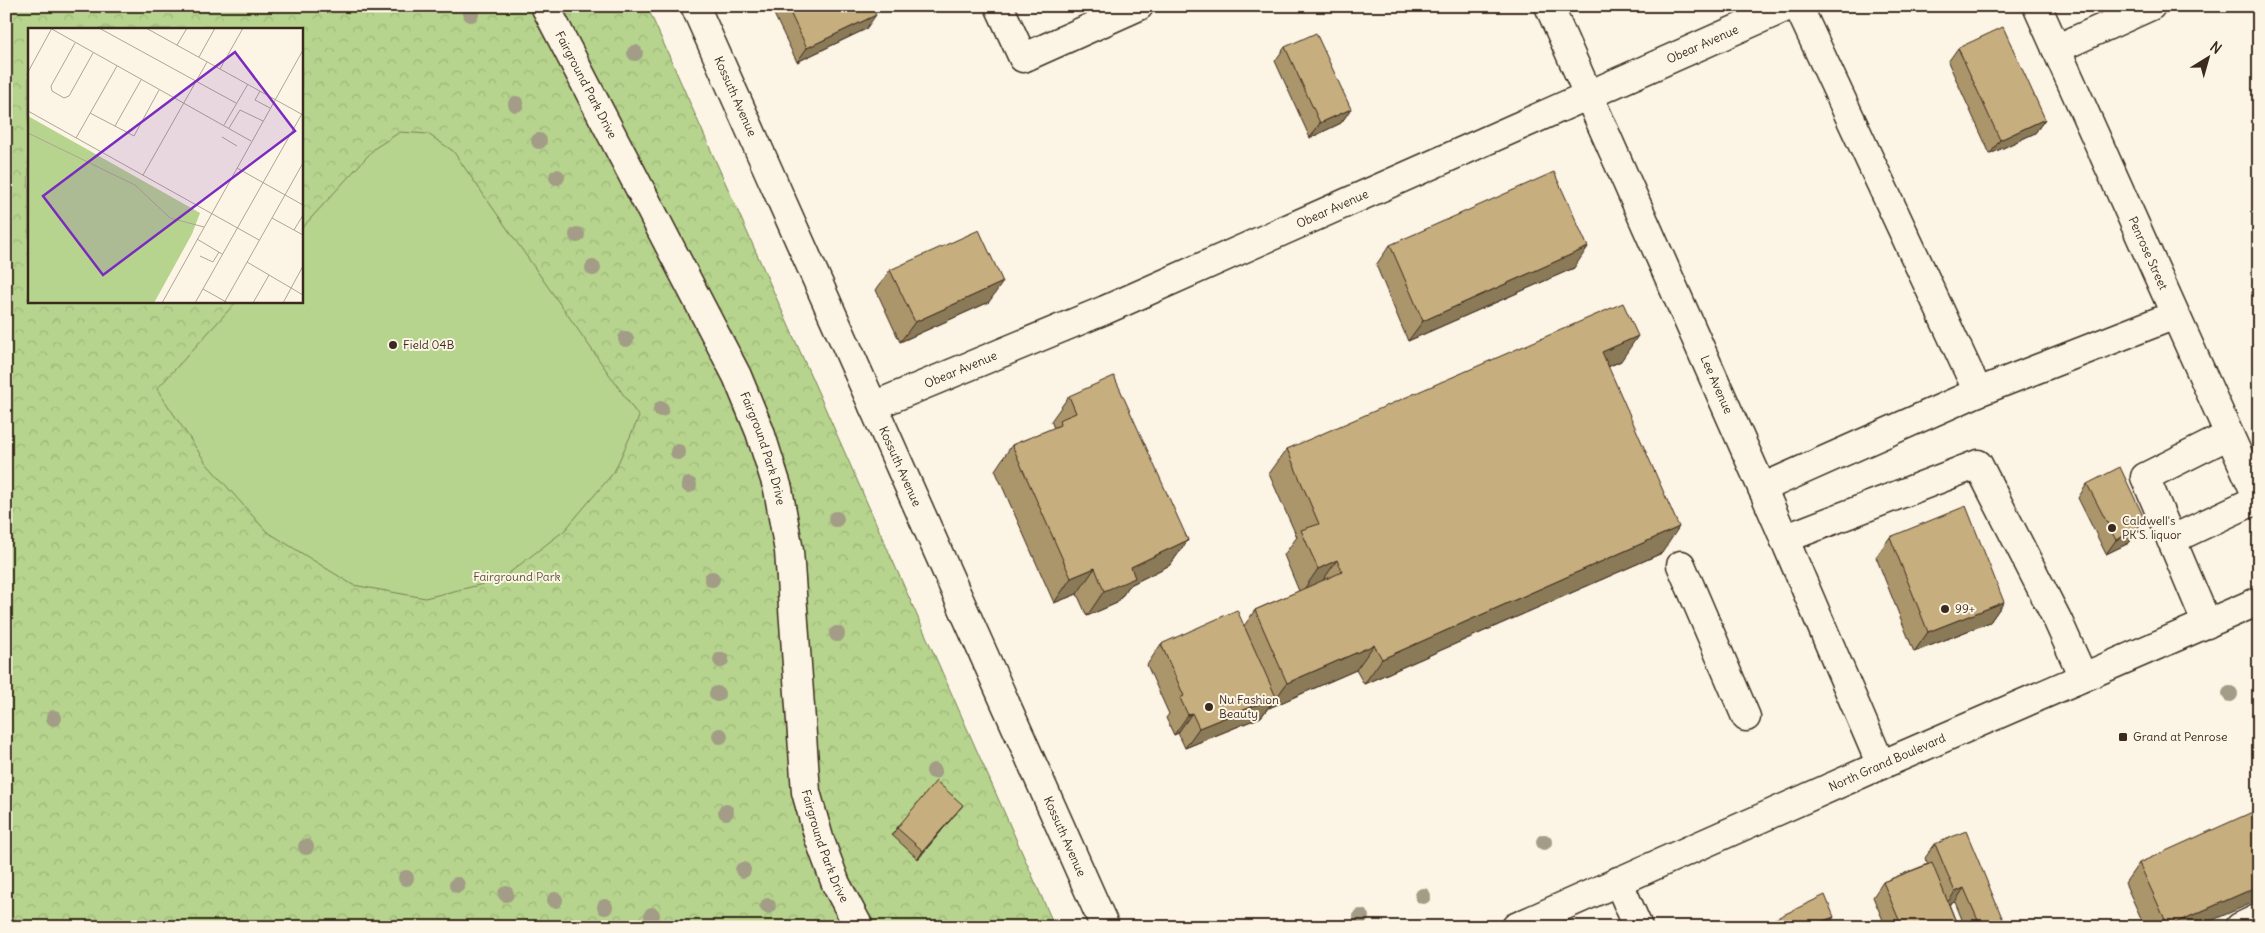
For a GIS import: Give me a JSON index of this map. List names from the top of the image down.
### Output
{
  "streets": {
    "street": [
      "Obear Avenue",
      "Fairground Park Drive",
      "Kossuth Avenue",
      "Penrose Street",
      "Lee Avenue",
      "North Grand Boulevard"
    ]
  },
  "crossings": [
    ["Obear Avenue", "Kossuth Avenue"],
    ["Obear Avenue", "Lee Avenue"],
    ["Lee Avenue", "North Grand Boulevard"]
  ],
  "parks": ["Fairground Park"],
  "places": {
    "other": [
      "Field 04B",
      "Caldwell's PK'S. liquor",
      "99+",
      "Nu Fashion Beauty"
    ],
    "transit": ["Grand at Penrose"]
  },
  "north": "top right"
}
